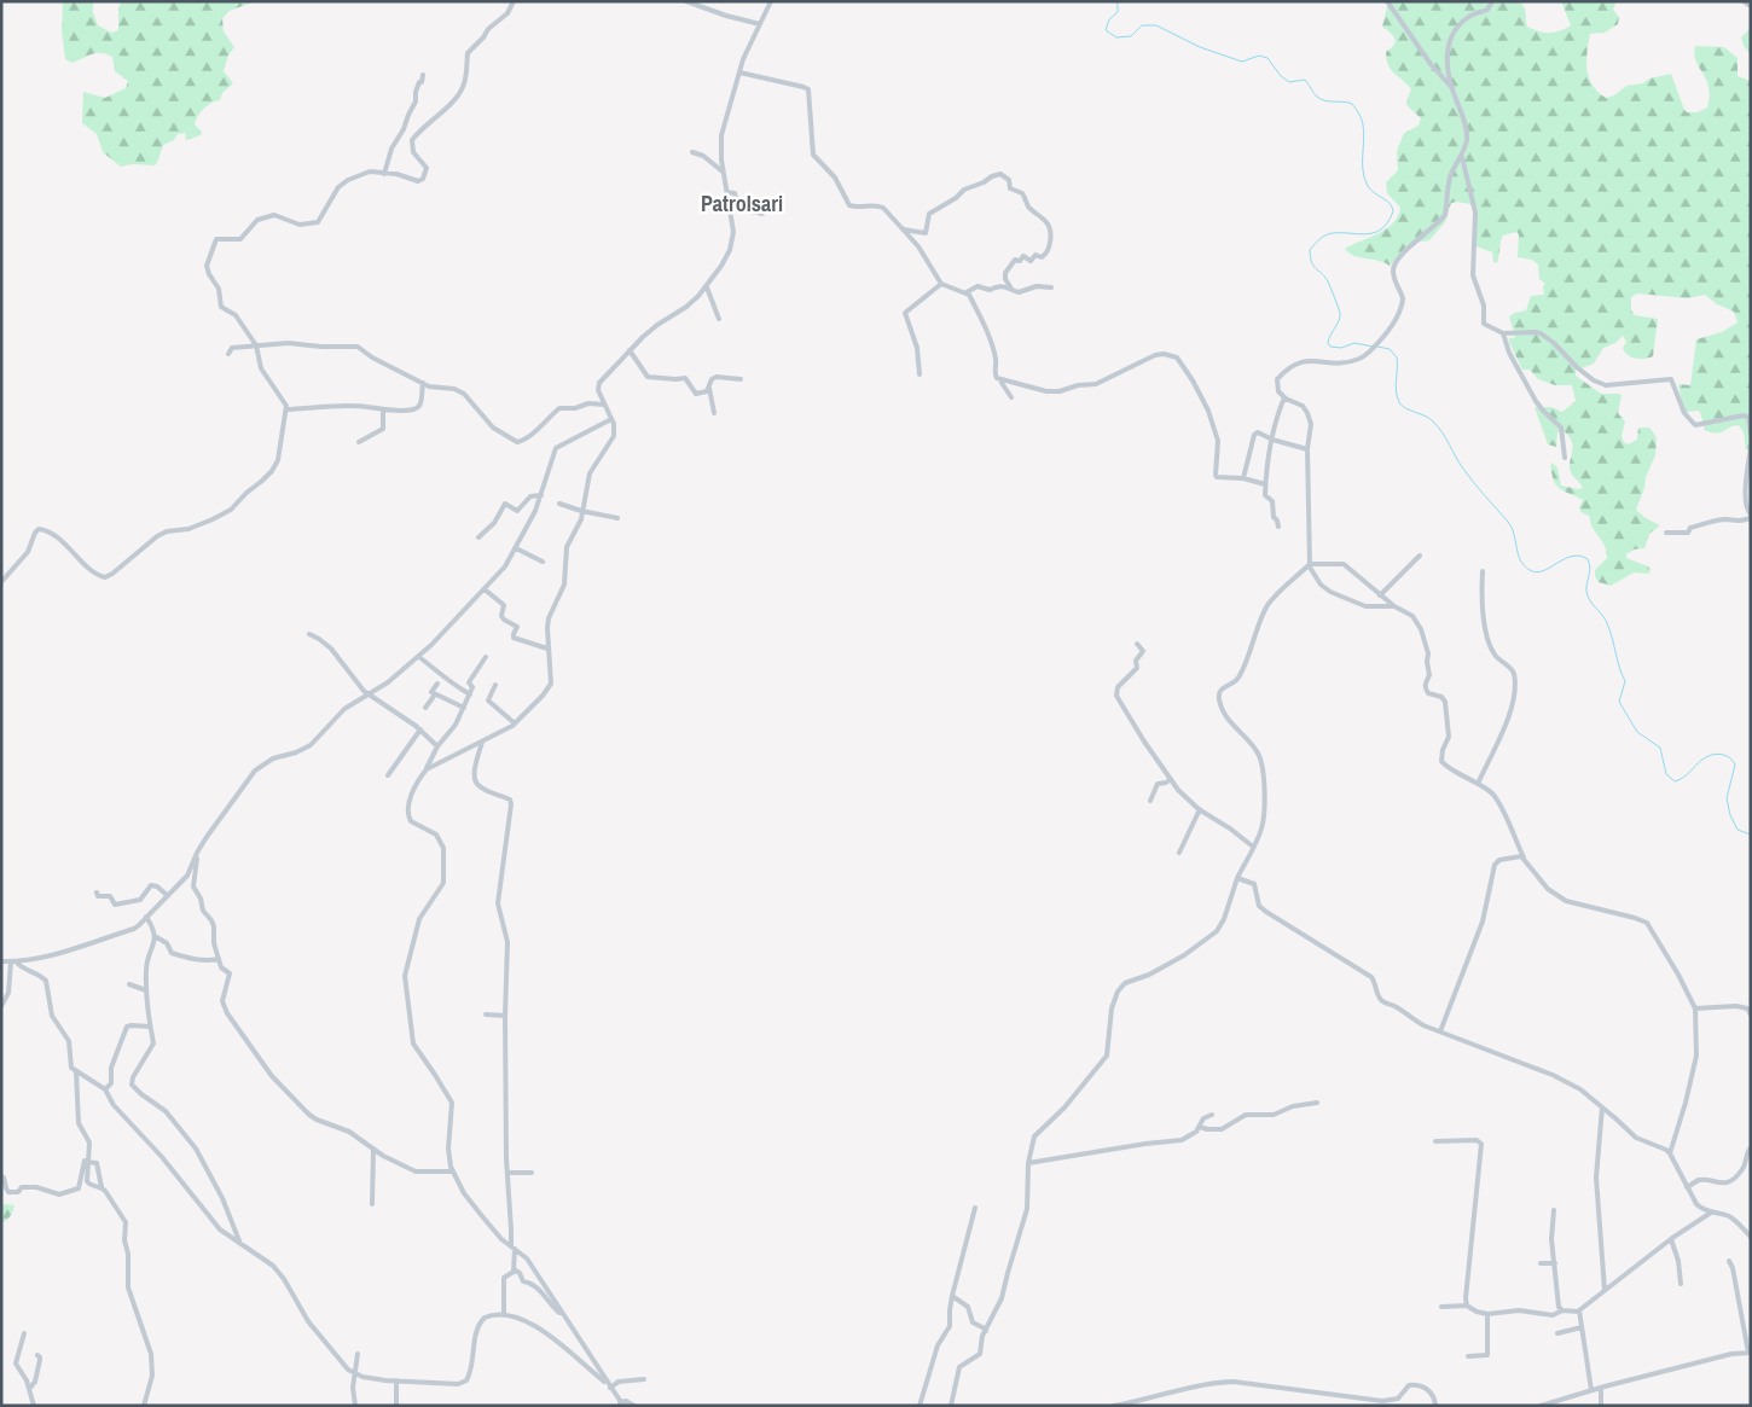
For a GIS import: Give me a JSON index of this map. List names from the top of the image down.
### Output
{
  "districts": ["Patrolsari"]
}
